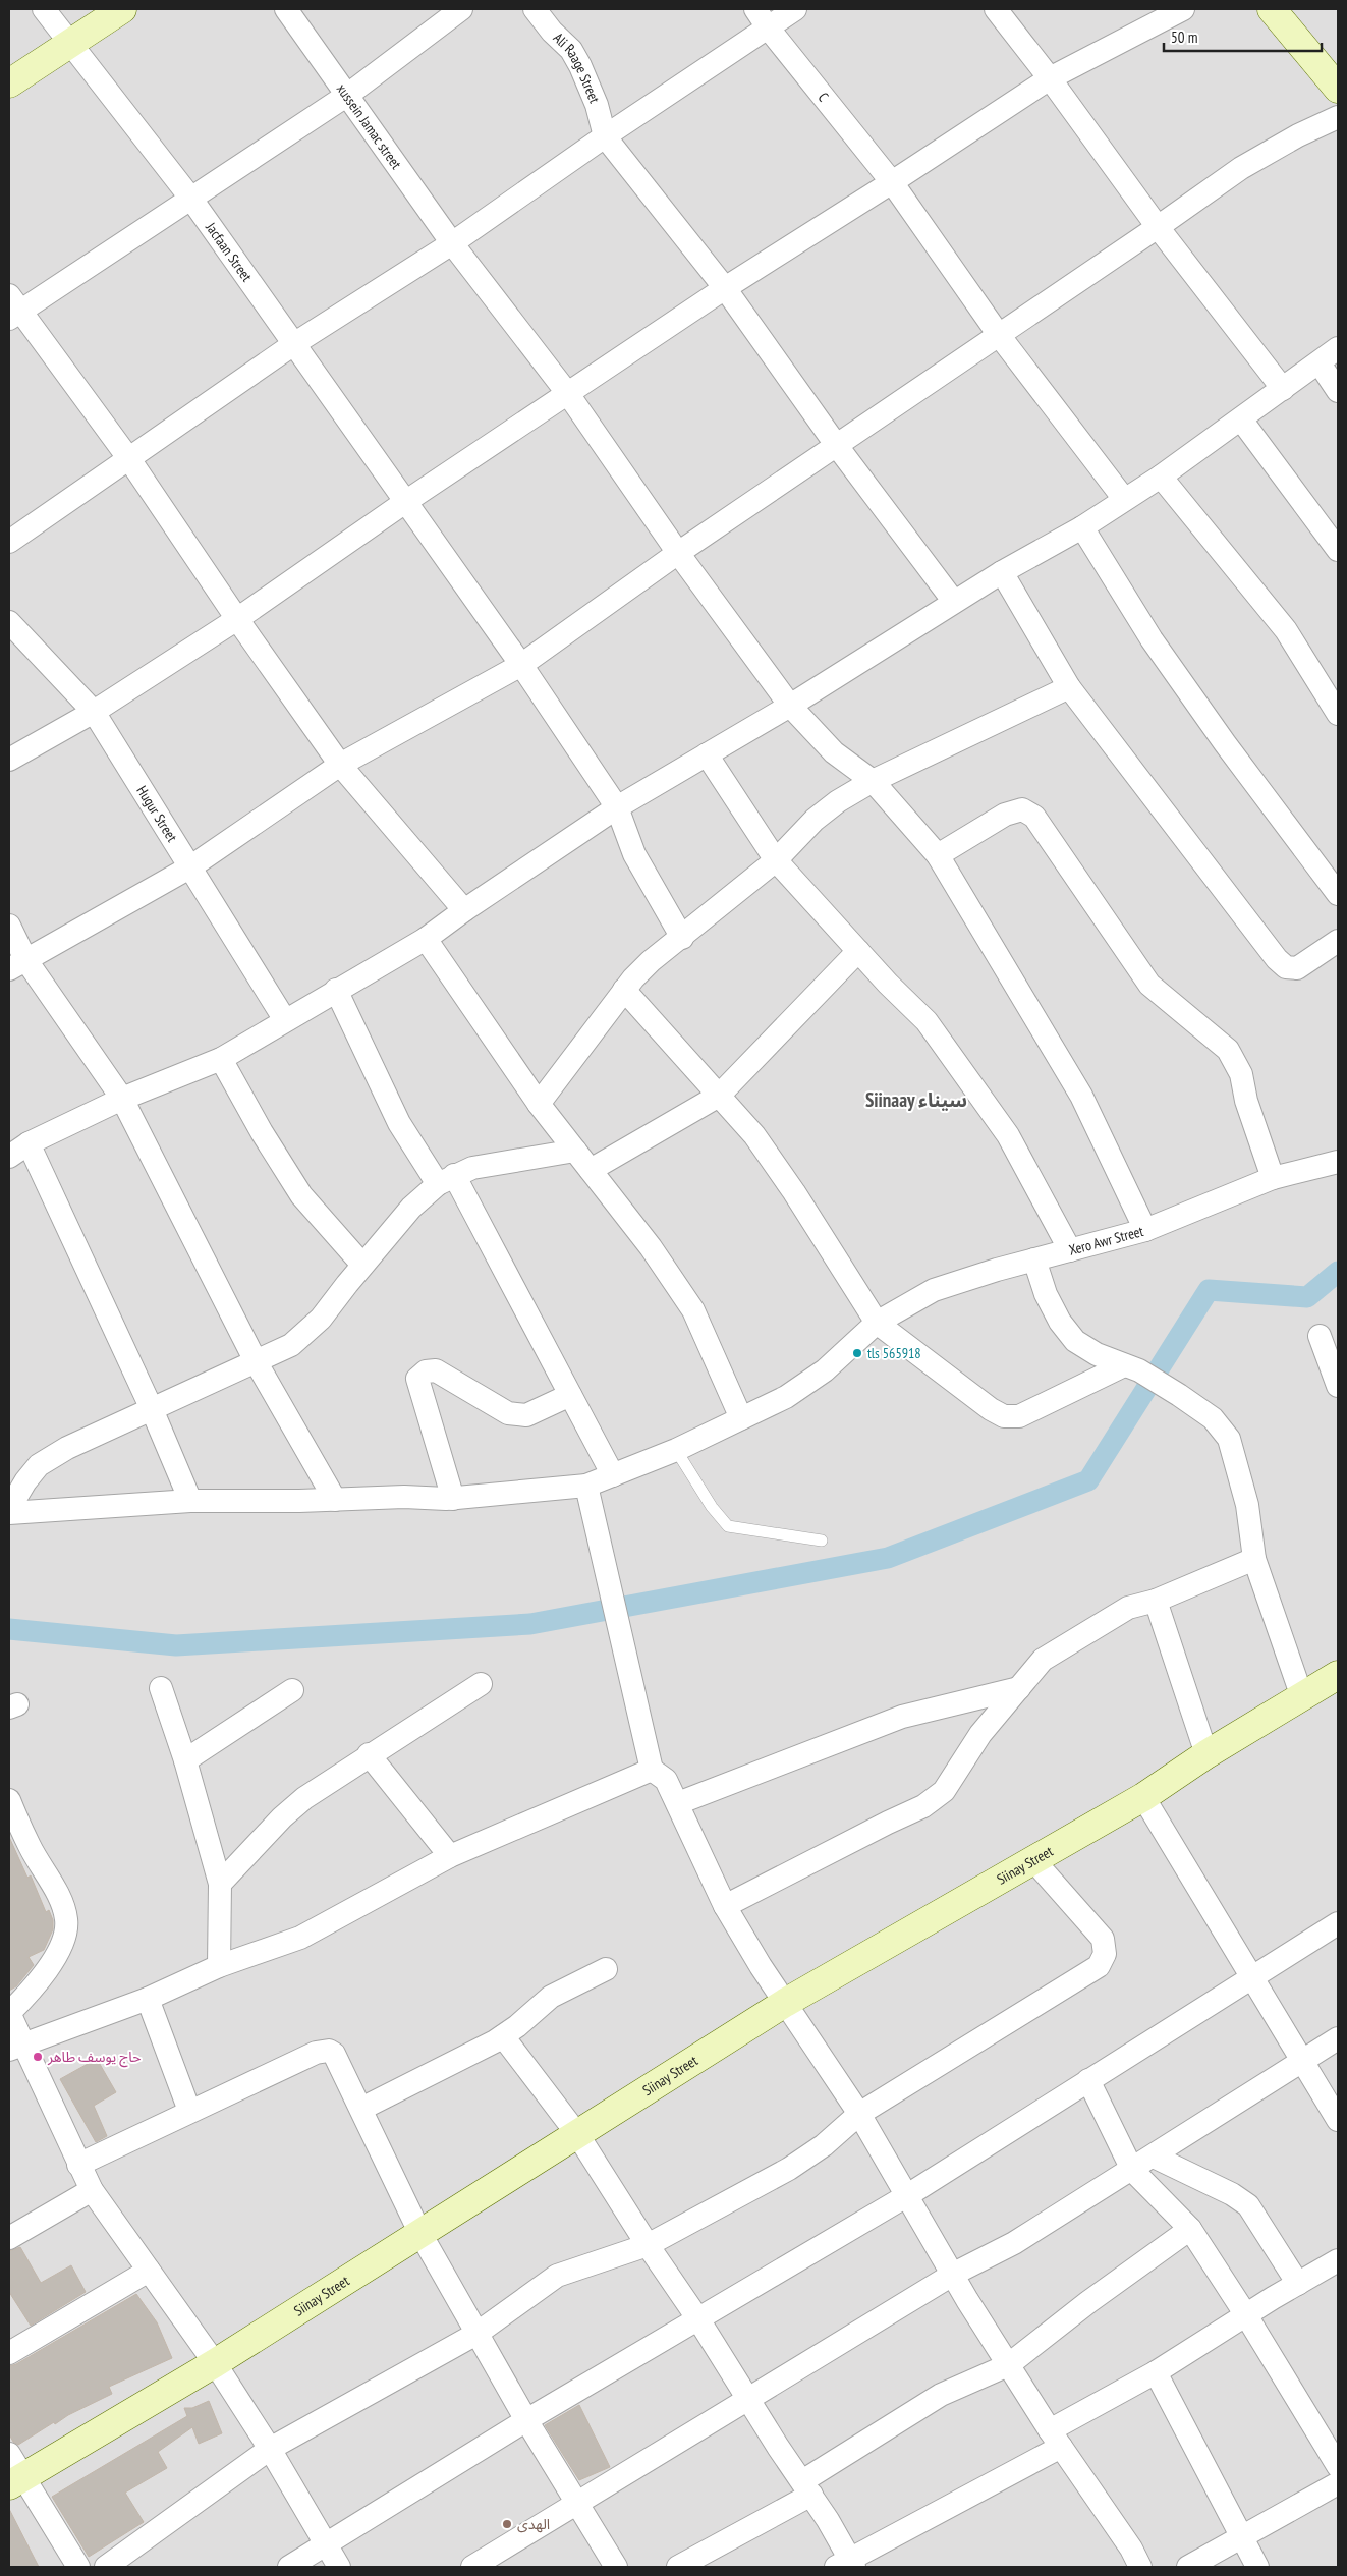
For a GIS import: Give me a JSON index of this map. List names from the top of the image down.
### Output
{
  "streets": {
    "street": [
      "Ali Raage Street",
      "C",
      "xussein Jamac street",
      "Jacfaan Street",
      "Hugur Street",
      "Xero Awr Street",
      "Siinay Street"
    ]
  },
  "crossings": [
    ["xussein Jamac street", "Xero Awr Street"]
  ],
  "districts": ["Siinaay سيناء"],
  "places": ["tls 565918", "حاج يوسف طاهر", "الهدى"],
  "scale_bar": "50 m"
}
